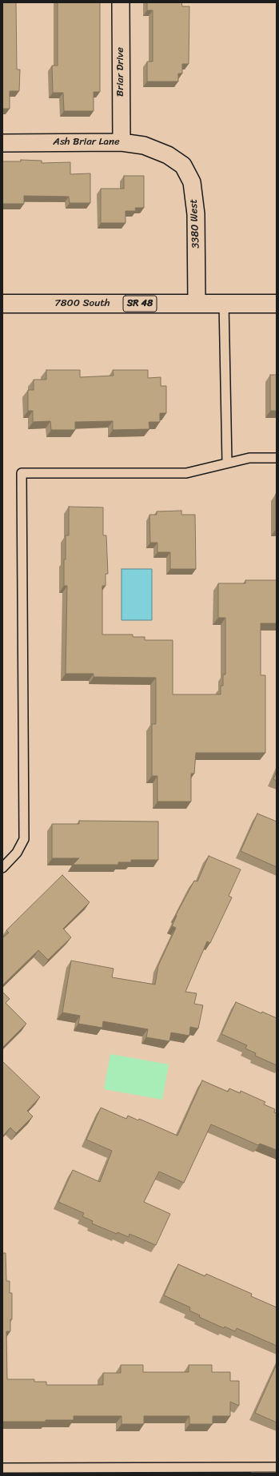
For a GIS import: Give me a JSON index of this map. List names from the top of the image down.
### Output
{
  "streets": {
    "main road": ["7800 South", "SR 48"],
    "street": ["Briar Drive", "Ash Briar Lane", "3380 West"]
  },
  "crossings": [
    ["Briar Drive", "Ash Briar Lane"],
    ["Ash Briar Lane", "3380 West"],
    ["3380 West", "7800 South"]
  ]
}
